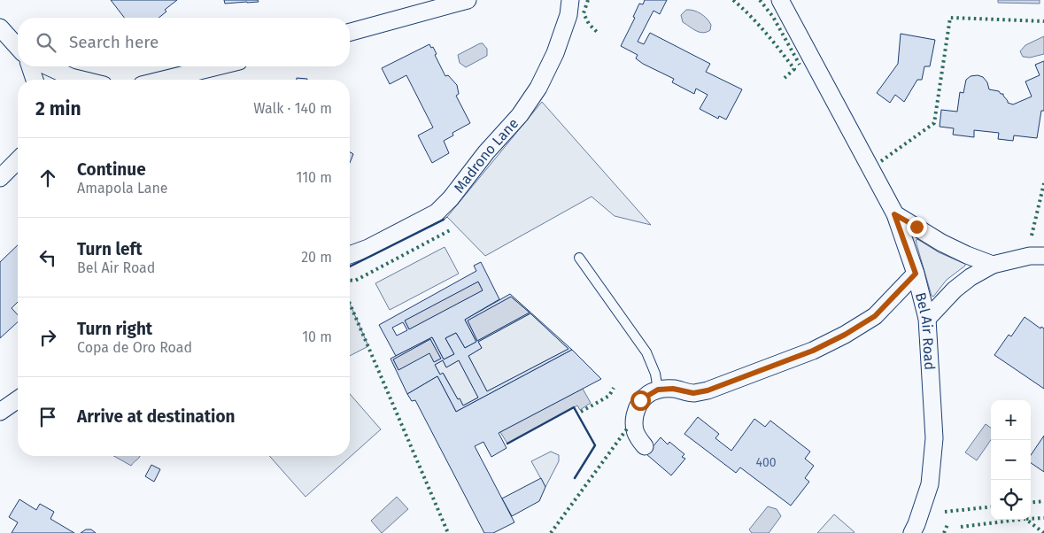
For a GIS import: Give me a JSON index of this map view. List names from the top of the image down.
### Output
{
  "streets": {
    "street": ["Madrono Lane", "Bel Air Road"]
  },
  "house_numbers": ["400"],
  "page": {
    "search": "Search here",
    "heading": ["2 min", "Walk · 140 m"],
    "list": [
      ["Continue", "Amapola Lane", "110 m"],
      ["Turn left", "Bel Air Road", "20 m"],
      ["Turn right", "Copa de Oro Road", "10 m"],
      "Arrive at destination"
    ],
    "map_buttons": ["+", "−"]
  }
}
